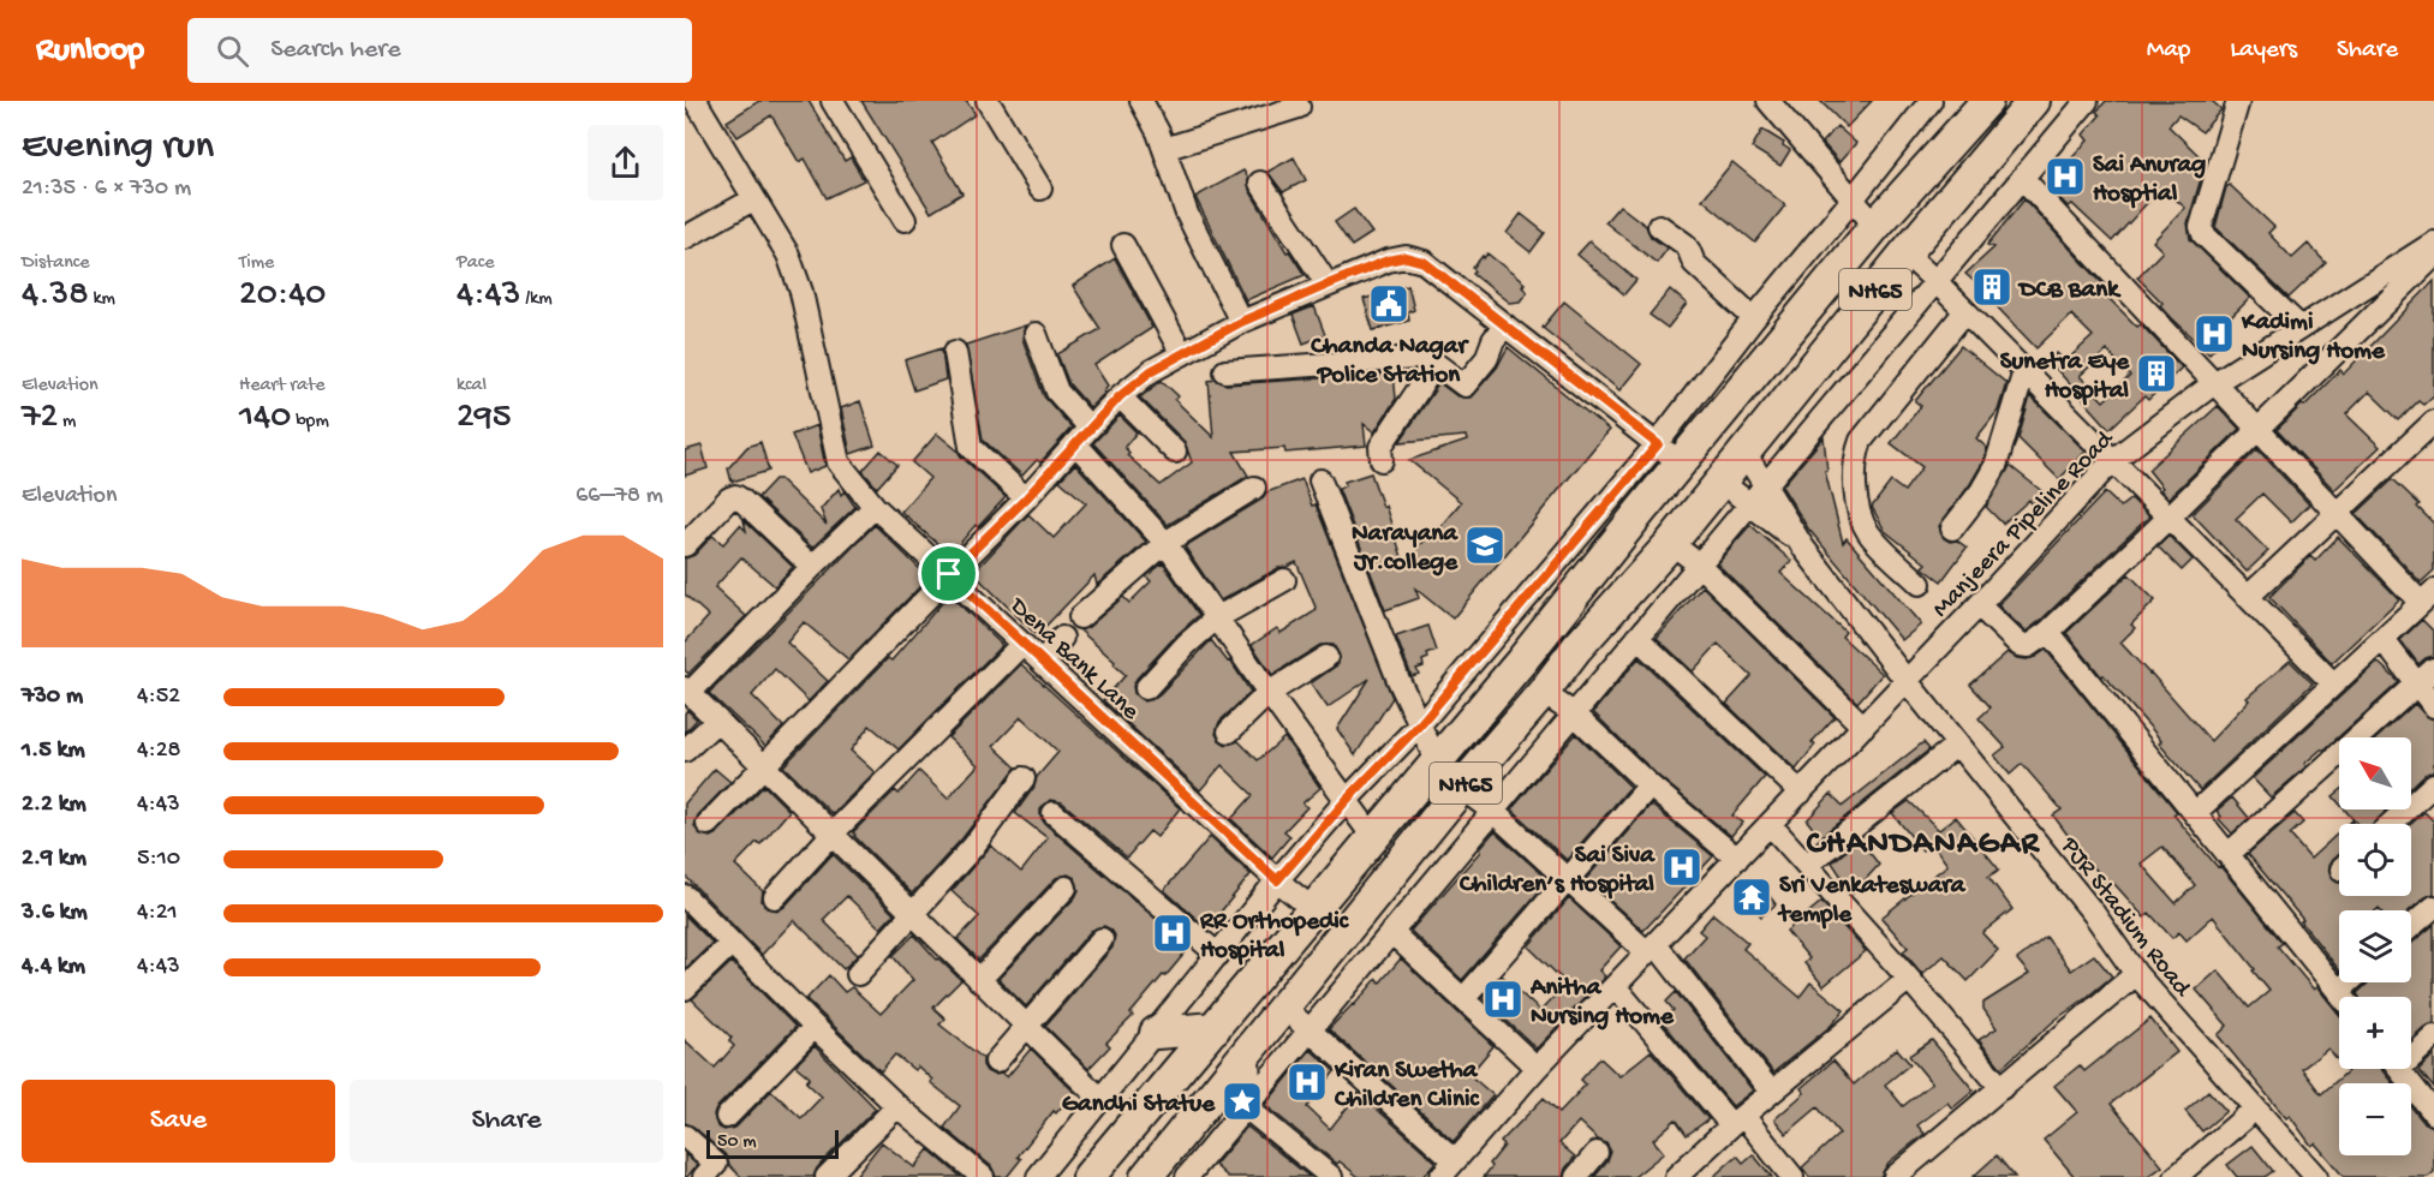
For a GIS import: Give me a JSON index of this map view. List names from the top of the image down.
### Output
{
  "streets": {
    "highway": ["NH65"],
    "street": ["Manjeera Pipeline Road", "Dena Bank Lane", "PJR Stadium Road"]
  },
  "crossings": [
    ["NH65", "Dena Bank Lane"],
    ["Manjeera Pipeline Road", "PJR Stadium Road"]
  ],
  "districts": ["CHANDANAGAR"],
  "places": {
    "hospital": [
      "Sai Anurag Hosptial",
      "Kadimi Nursing Home",
      "Sai Siva Children’s Hospital",
      "RR Orthopedic Hospital",
      "Anitha Nursing Home",
      "Kiran Swetha Children Clinic"
    ],
    "building": ["DCB Bank", "Sunetra Eye Hospital"],
    "public building": ["Chanda Nagar Police Station"],
    "school or university": ["Narayana Jr.college"],
    "temple": ["Sri Venkateswara temple"],
    "place": ["Gandhi Statue"]
  },
  "scale_bar": "50 m",
  "north": "top left",
  "page": {
    "header": "Runloop",
    "search": "Search here",
    "nav": ["Map", "Layers", "Share"],
    "heading": ["Evening run", "21:35 · 6 × 730 m"],
    "stats": [
      ["Distance", "4.38 km"],
      ["Time", "20:40"],
      ["Pace", "4:43 /km"],
      ["Elevation", "72 m"],
      ["Heart rate", "140 bpm"],
      ["kcal", "295"]
    ],
    "chart": ["Elevation", "66–78 m"],
    "list": [
      {
        "name": "730 m",
        "note": "4:52"
      },
      {
        "name": "1.5 km",
        "note": "4:28"
      },
      {
        "name": "2.2 km",
        "note": "4:43"
      },
      {
        "name": "2.9 km",
        "note": "5:10"
      },
      {
        "name": "3.6 km",
        "note": "4:21"
      },
      {
        "name": "4.4 km",
        "note": "4:43"
      }
    ],
    "map_buttons": ["+", "−"],
    "buttons": ["Save", "Share"],
    "scale": "50 m"
  }
}
